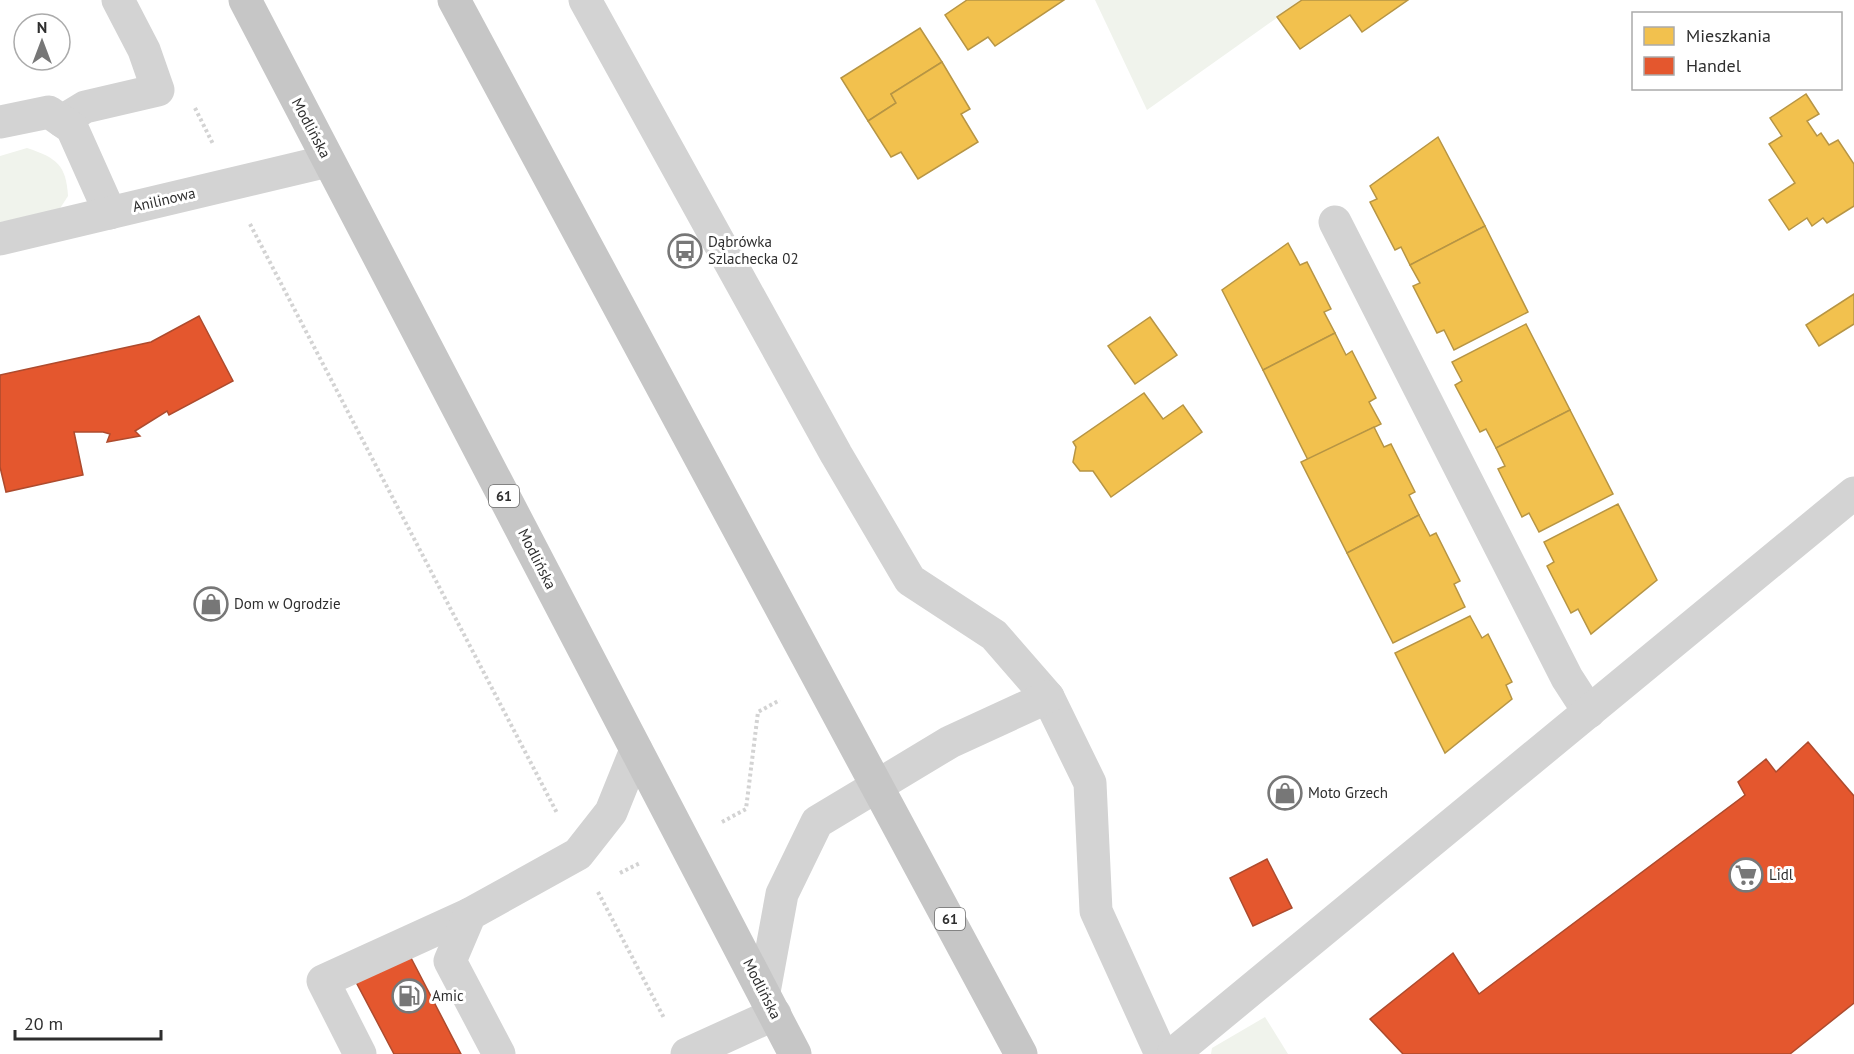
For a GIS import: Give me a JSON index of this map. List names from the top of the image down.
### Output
{
  "streets": {
    "main road": ["Modlińska", "61"],
    "street": ["Anilinowa"]
  },
  "crossings": [
    ["Modlińska", "Anilinowa"]
  ],
  "places": {
    "bus stop": ["Dąbrówka Szlachecka 02"],
    "shop": ["Dom w Ogrodzie", "Moto Grzech"],
    "supermarket": ["Lidl"],
    "fuel station": ["Amic"]
  },
  "legend": ["Mieszkania", "Handel"],
  "scale_bar": "20 m",
  "north": "top"
}
